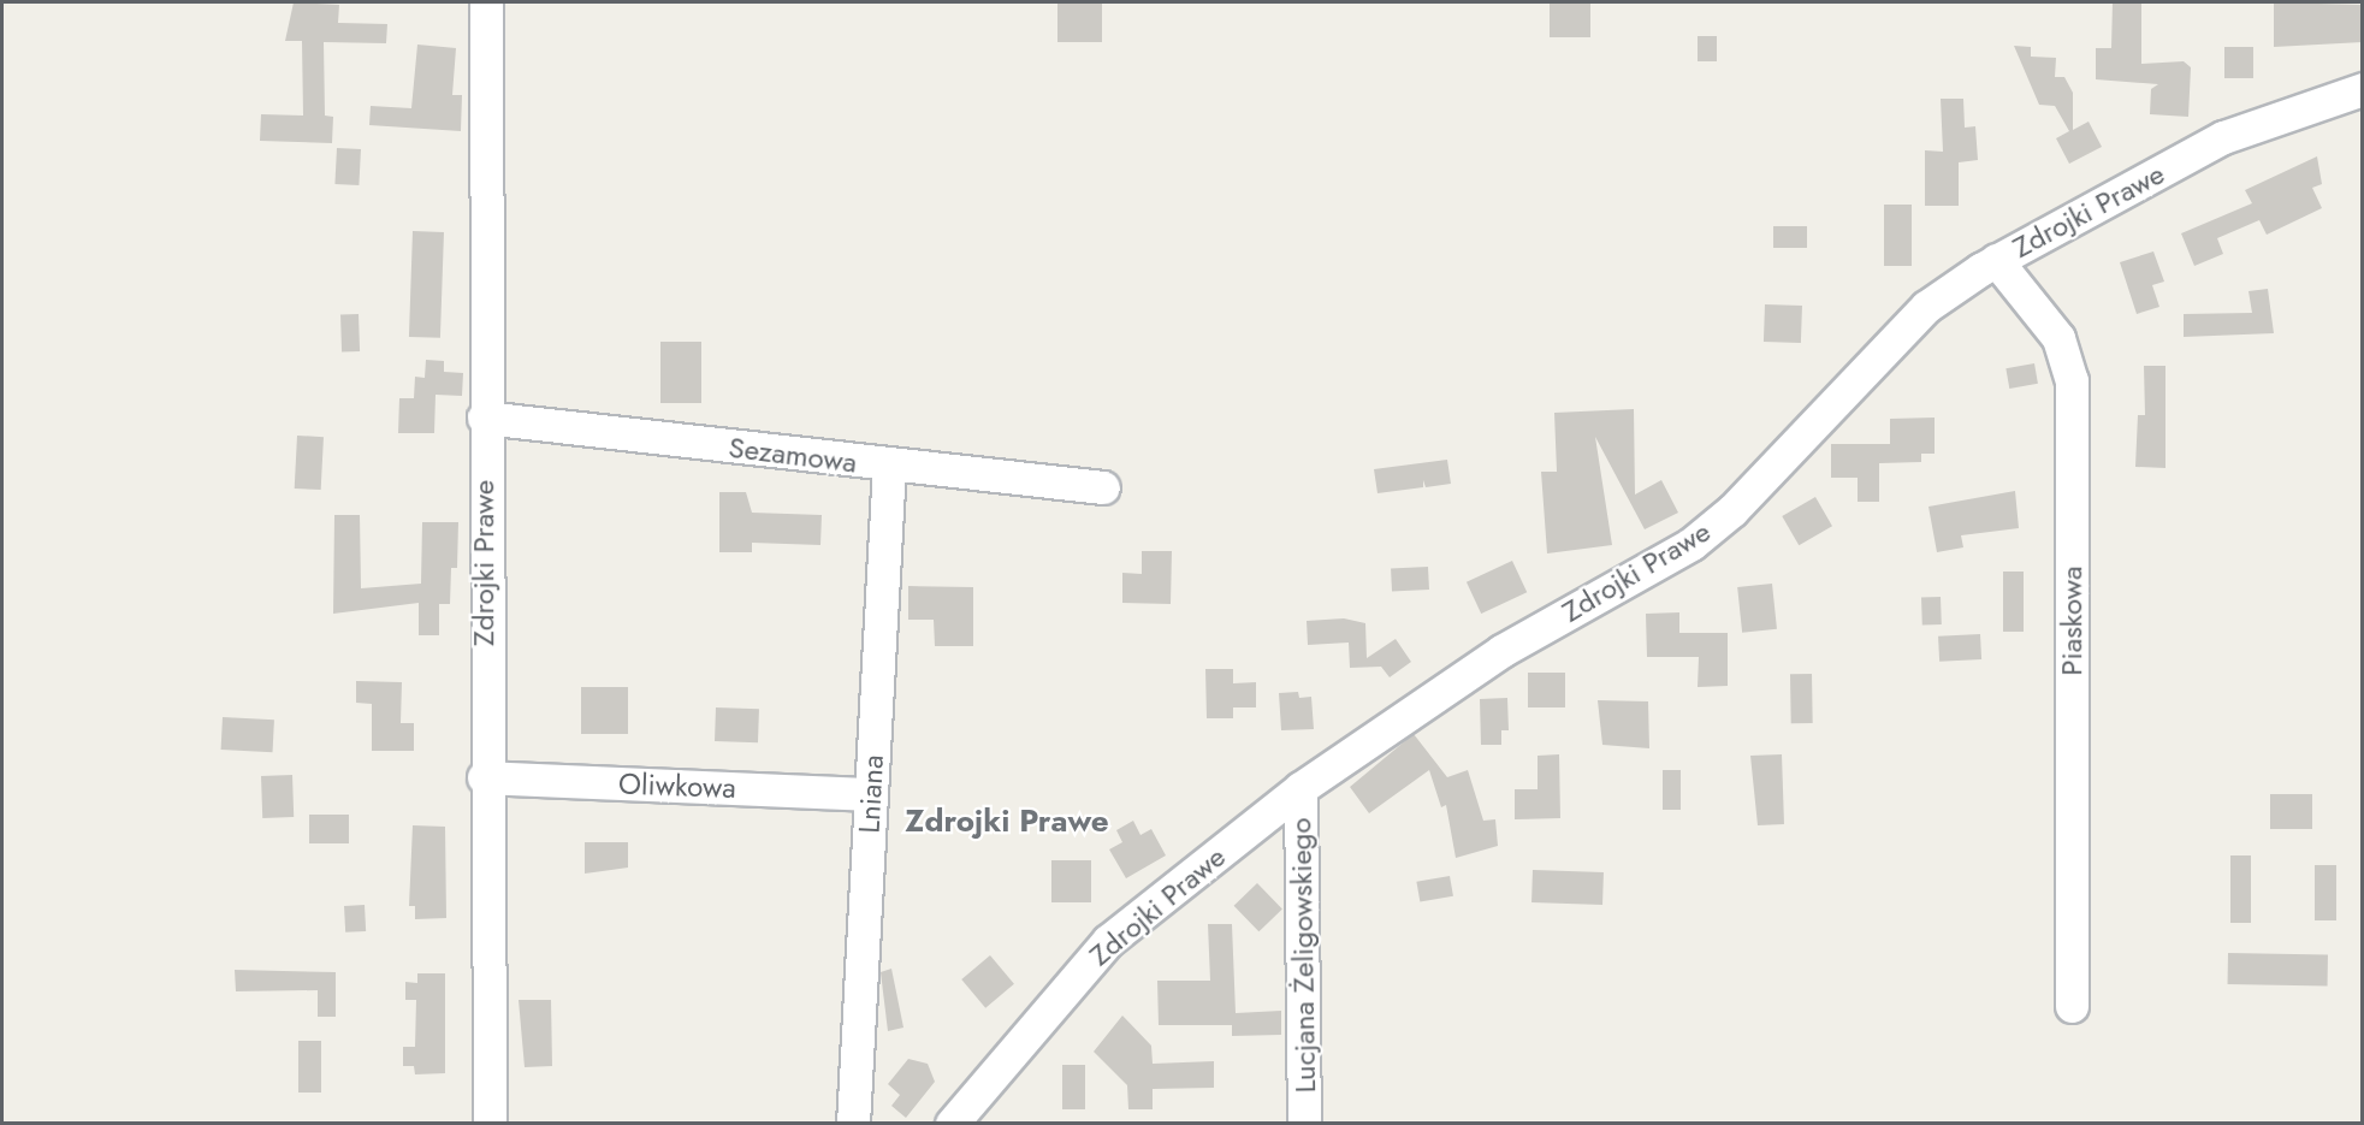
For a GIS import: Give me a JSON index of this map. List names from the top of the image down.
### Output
{
  "streets": {
    "street": [
      "Zdrojki Prawe",
      "Sezamowa",
      "Piaskowa",
      "Oliwkowa",
      "Lniana",
      "Lucjana Żeligowskiego"
    ]
  },
  "crossings": [
    ["Zdrojki Prawe", "Sezamowa"],
    ["Zdrojki Prawe", "Piaskowa"],
    ["Zdrojki Prawe", "Oliwkowa"],
    ["Zdrojki Prawe", "Lucjana Żeligowskiego"],
    ["Sezamowa", "Lniana"],
    ["Oliwkowa", "Lniana"]
  ],
  "districts": ["Zdrojki Prawe"]
}
